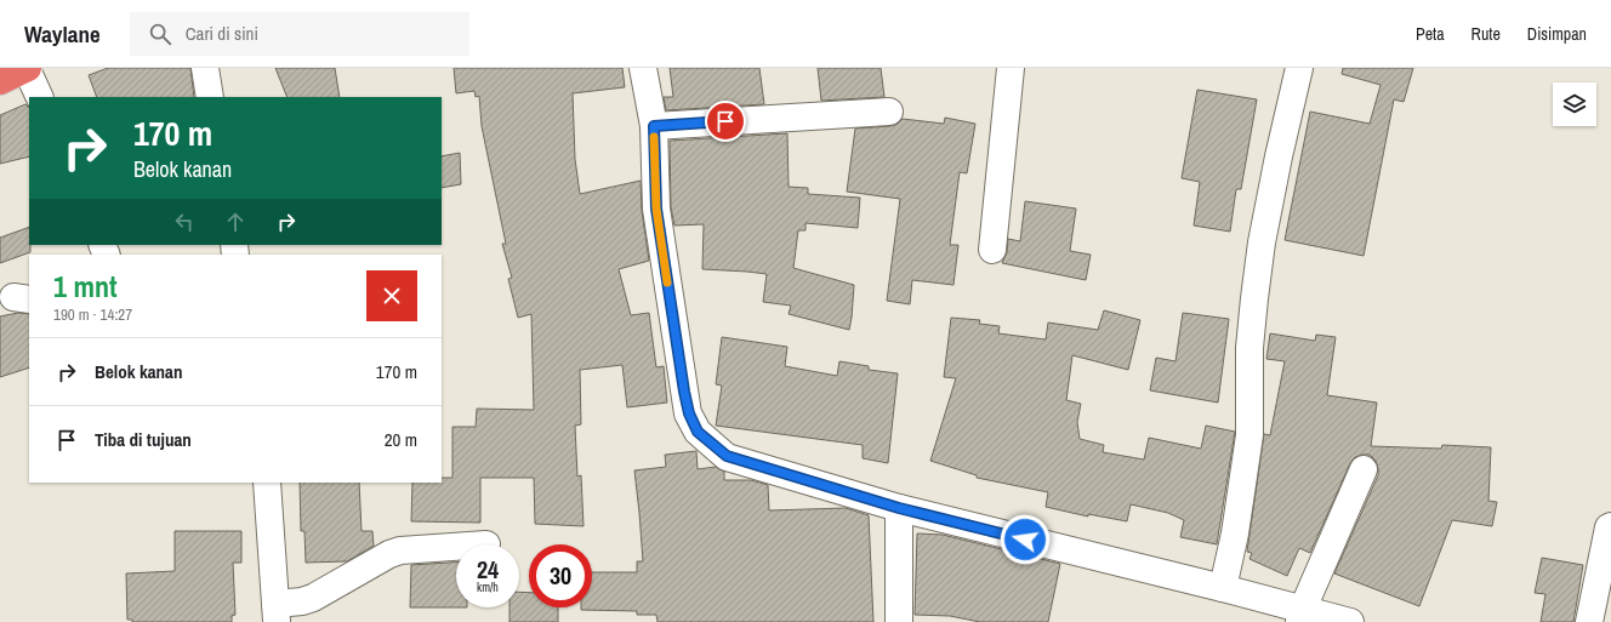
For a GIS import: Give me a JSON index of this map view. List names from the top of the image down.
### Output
{
  "page": {
    "header": "Waylane",
    "search": "Cari di sini",
    "nav": ["Peta", "Rute", "Disimpan"],
    "turn": ["170 m", "Belok kanan"],
    "heading": ["1 mnt", "190 m · 14:27"],
    "list": [
      {
        "name": "Belok kanan",
        "value": "170 m"
      },
      {
        "name": "Tiba di tujuan",
        "value": "20 m"
      }
    ],
    "speed": "24 km/h",
    "limit": "30"
  }
}
